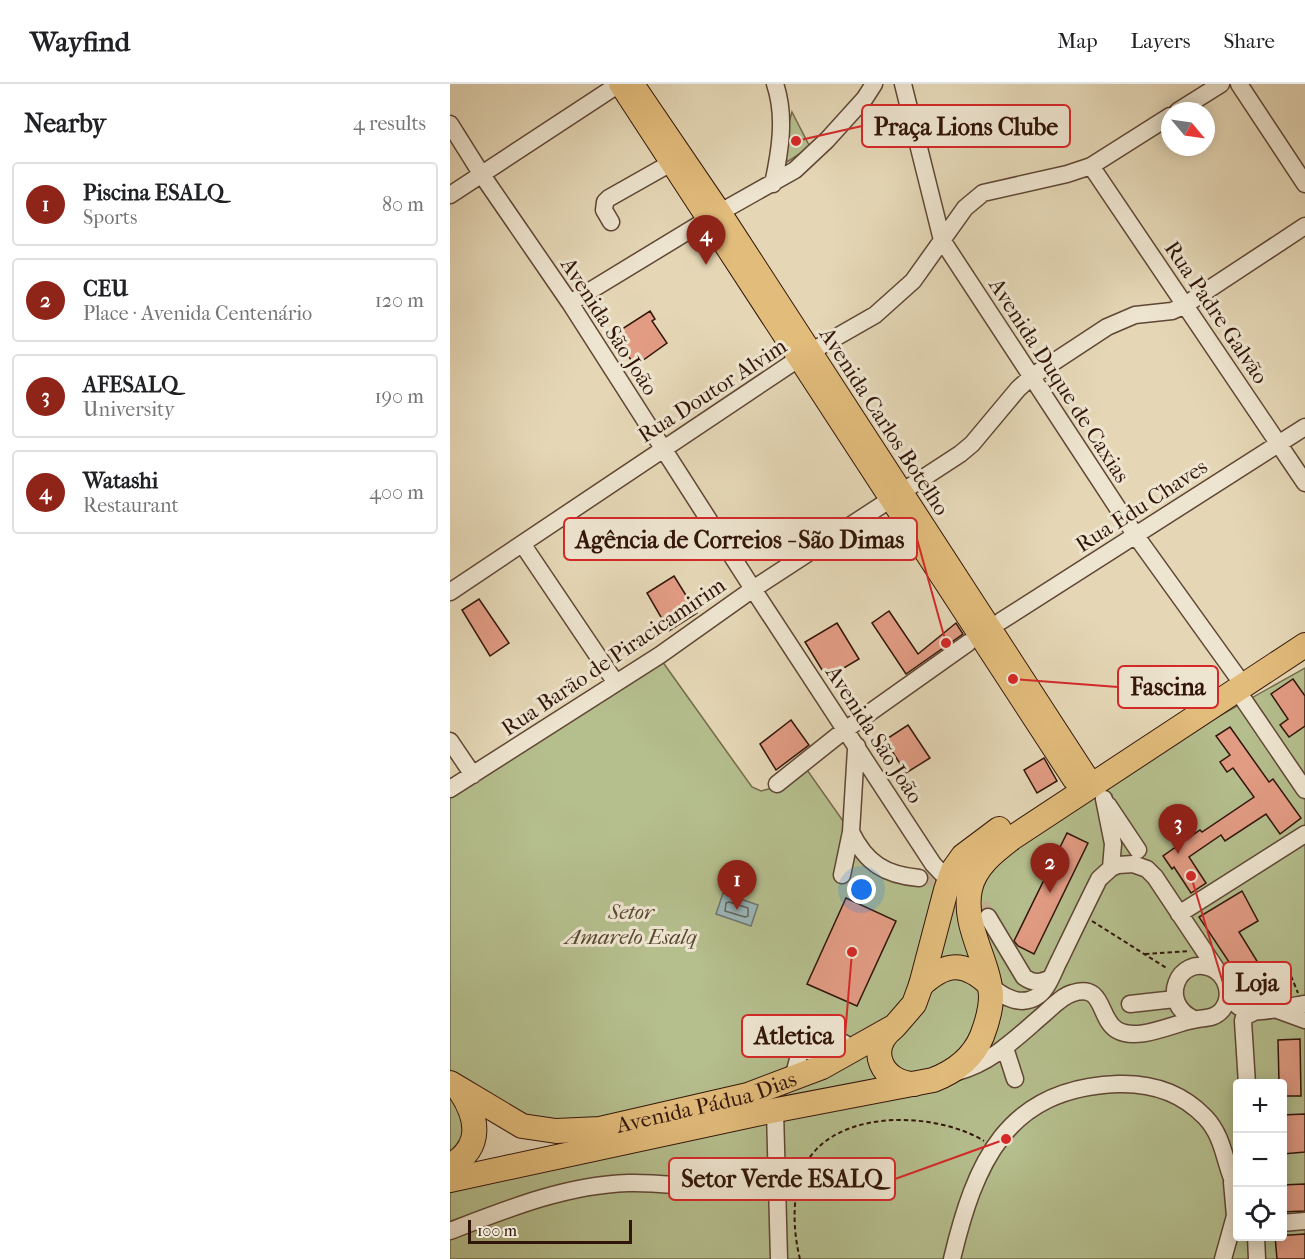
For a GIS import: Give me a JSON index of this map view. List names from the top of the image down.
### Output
{
  "streets": {
    "highway": ["Avenida Pádua Dias"],
    "main road": ["Avenida Carlos Botelho"],
    "street": [
      "Rua Padre Galvão",
      "Avenida São João",
      "Avenida Duque de Caxias",
      "Rua Doutor Alvim",
      "Rua Edu Chaves",
      "Rua Barão de Piracicamirim"
    ]
  },
  "crossings": [
    ["Rua Padre Galvão", "Rua Doutor Alvim"],
    ["Rua Padre Galvão", "Rua Edu Chaves"],
    ["Rua Padre Galvão", "Rua Barão de Piracicamirim"],
    ["Avenida São João", "Rua Doutor Alvim"],
    ["Avenida São João", "Rua Barão de Piracicamirim"],
    ["Avenida São João", "Avenida Pádua Dias"],
    ["Avenida Duque de Caxias", "Rua Doutor Alvim"],
    ["Avenida Duque de Caxias", "Rua Edu Chaves"],
    ["Avenida Duque de Caxias", "Rua Barão de Piracicamirim"],
    ["Rua Doutor Alvim", "Avenida Carlos Botelho"],
    ["Avenida Carlos Botelho", "Rua Barão de Piracicamirim"]
  ],
  "parks": ["Setor Amarelo Esalq"],
  "places": [
    "Praça Lions Clube",
    "Agência de Correios - São Dimas",
    "Fascina",
    "Loja",
    "Atletica",
    "Setor Verde ESALQ"
  ],
  "scale_bar": "100 m",
  "north": "bottom right",
  "page": {
    "header": "Wayfind",
    "nav": ["Map", "Layers", "Share"],
    "heading": ["Nearby", "4 results"],
    "list": [
      {
        "mark": "1",
        "name": "Piscina ESALQ",
        "note": "Sports",
        "value": "80 m"
      },
      {
        "mark": "2",
        "name": "CEU",
        "note": "Place · Avenida Centenário",
        "value": "120 m"
      },
      {
        "mark": "3",
        "name": "AFESALQ",
        "note": "University",
        "value": "190 m"
      },
      {
        "mark": "4",
        "name": "Watashi",
        "note": "Restaurant",
        "value": "400 m"
      }
    ],
    "pins": [
      "4",
      "3",
      "2",
      "1"
    ],
    "map_buttons": ["+", "−"],
    "scale": "100 m"
  }
}
